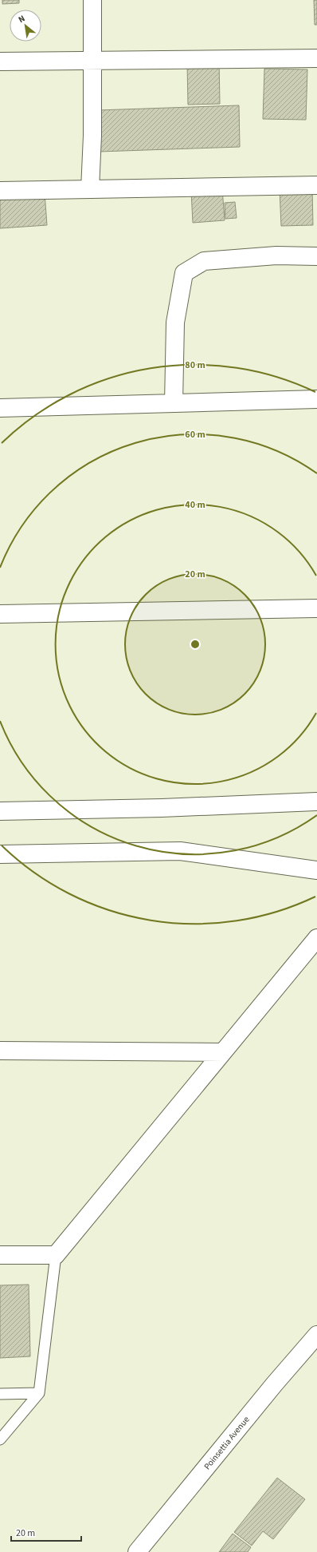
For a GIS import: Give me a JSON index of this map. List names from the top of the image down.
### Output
{
  "streets": {
    "street": ["Poinsettia Avenue"]
  },
  "scale_bar": "20 m",
  "north": "top left",
  "rings": [
    "80 m",
    "60 m",
    "40 m",
    "20 m"
  ]
}
